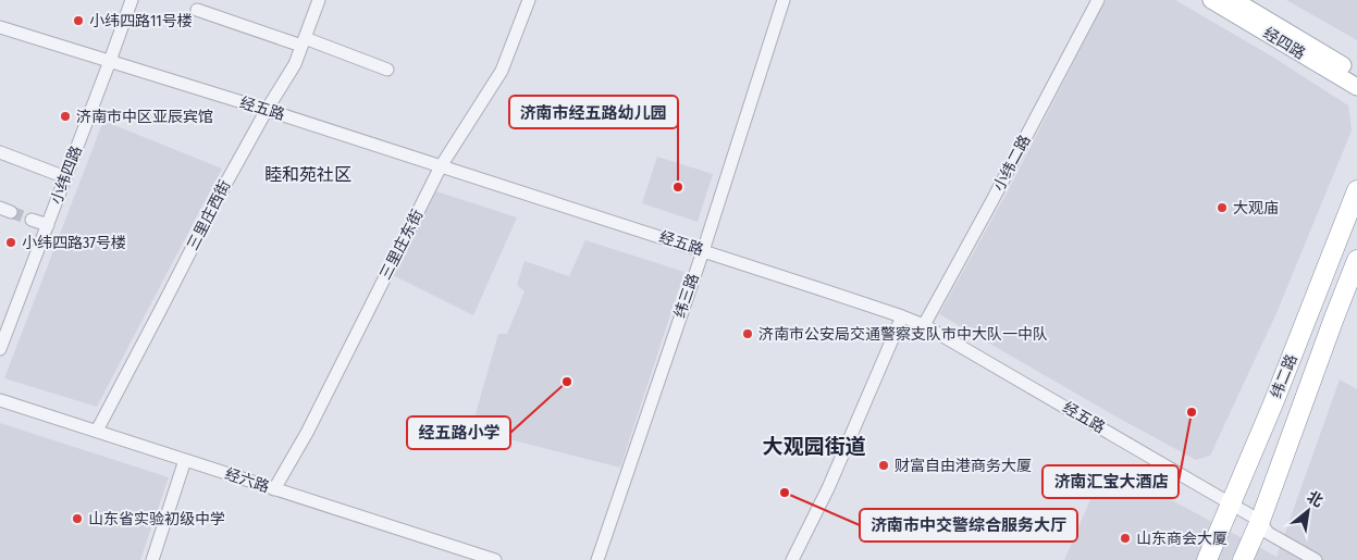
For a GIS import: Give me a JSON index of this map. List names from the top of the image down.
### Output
{
  "streets": {
    "highway": ["纬二路"],
    "main road": ["经四路"],
    "street": [
      "经五路",
      "小纬二路",
      "小纬四路",
      "三里庄西街",
      "三里庄东街",
      "纬三路",
      "经六路"
    ]
  },
  "crossings": [
    ["经五路", "小纬二路"],
    ["经五路", "小纬四路"],
    ["经五路", "三里庄西街"],
    ["经五路", "三里庄东街"],
    ["经五路", "纬三路"],
    ["经五路", "纬二路"],
    ["三里庄西街", "经六路"],
    ["三里庄东街", "经六路"]
  ],
  "districts": ["睦和苑社区", "大观园街道"],
  "places": [
    "小纬四路11号楼",
    "济南市中区亚辰宾馆",
    "济南市经五路幼儿园",
    "大观庙",
    "小纬四路37号楼",
    "济南市公安局交通警察支队市中大队一中队",
    "经五路小学",
    "济南汇宝大酒店",
    "财富自由港商务大厦",
    "济南市中交警综合服务大厅",
    "山东省实验初级中学",
    "山东商会大厦"
  ],
  "north": "top right"
}
